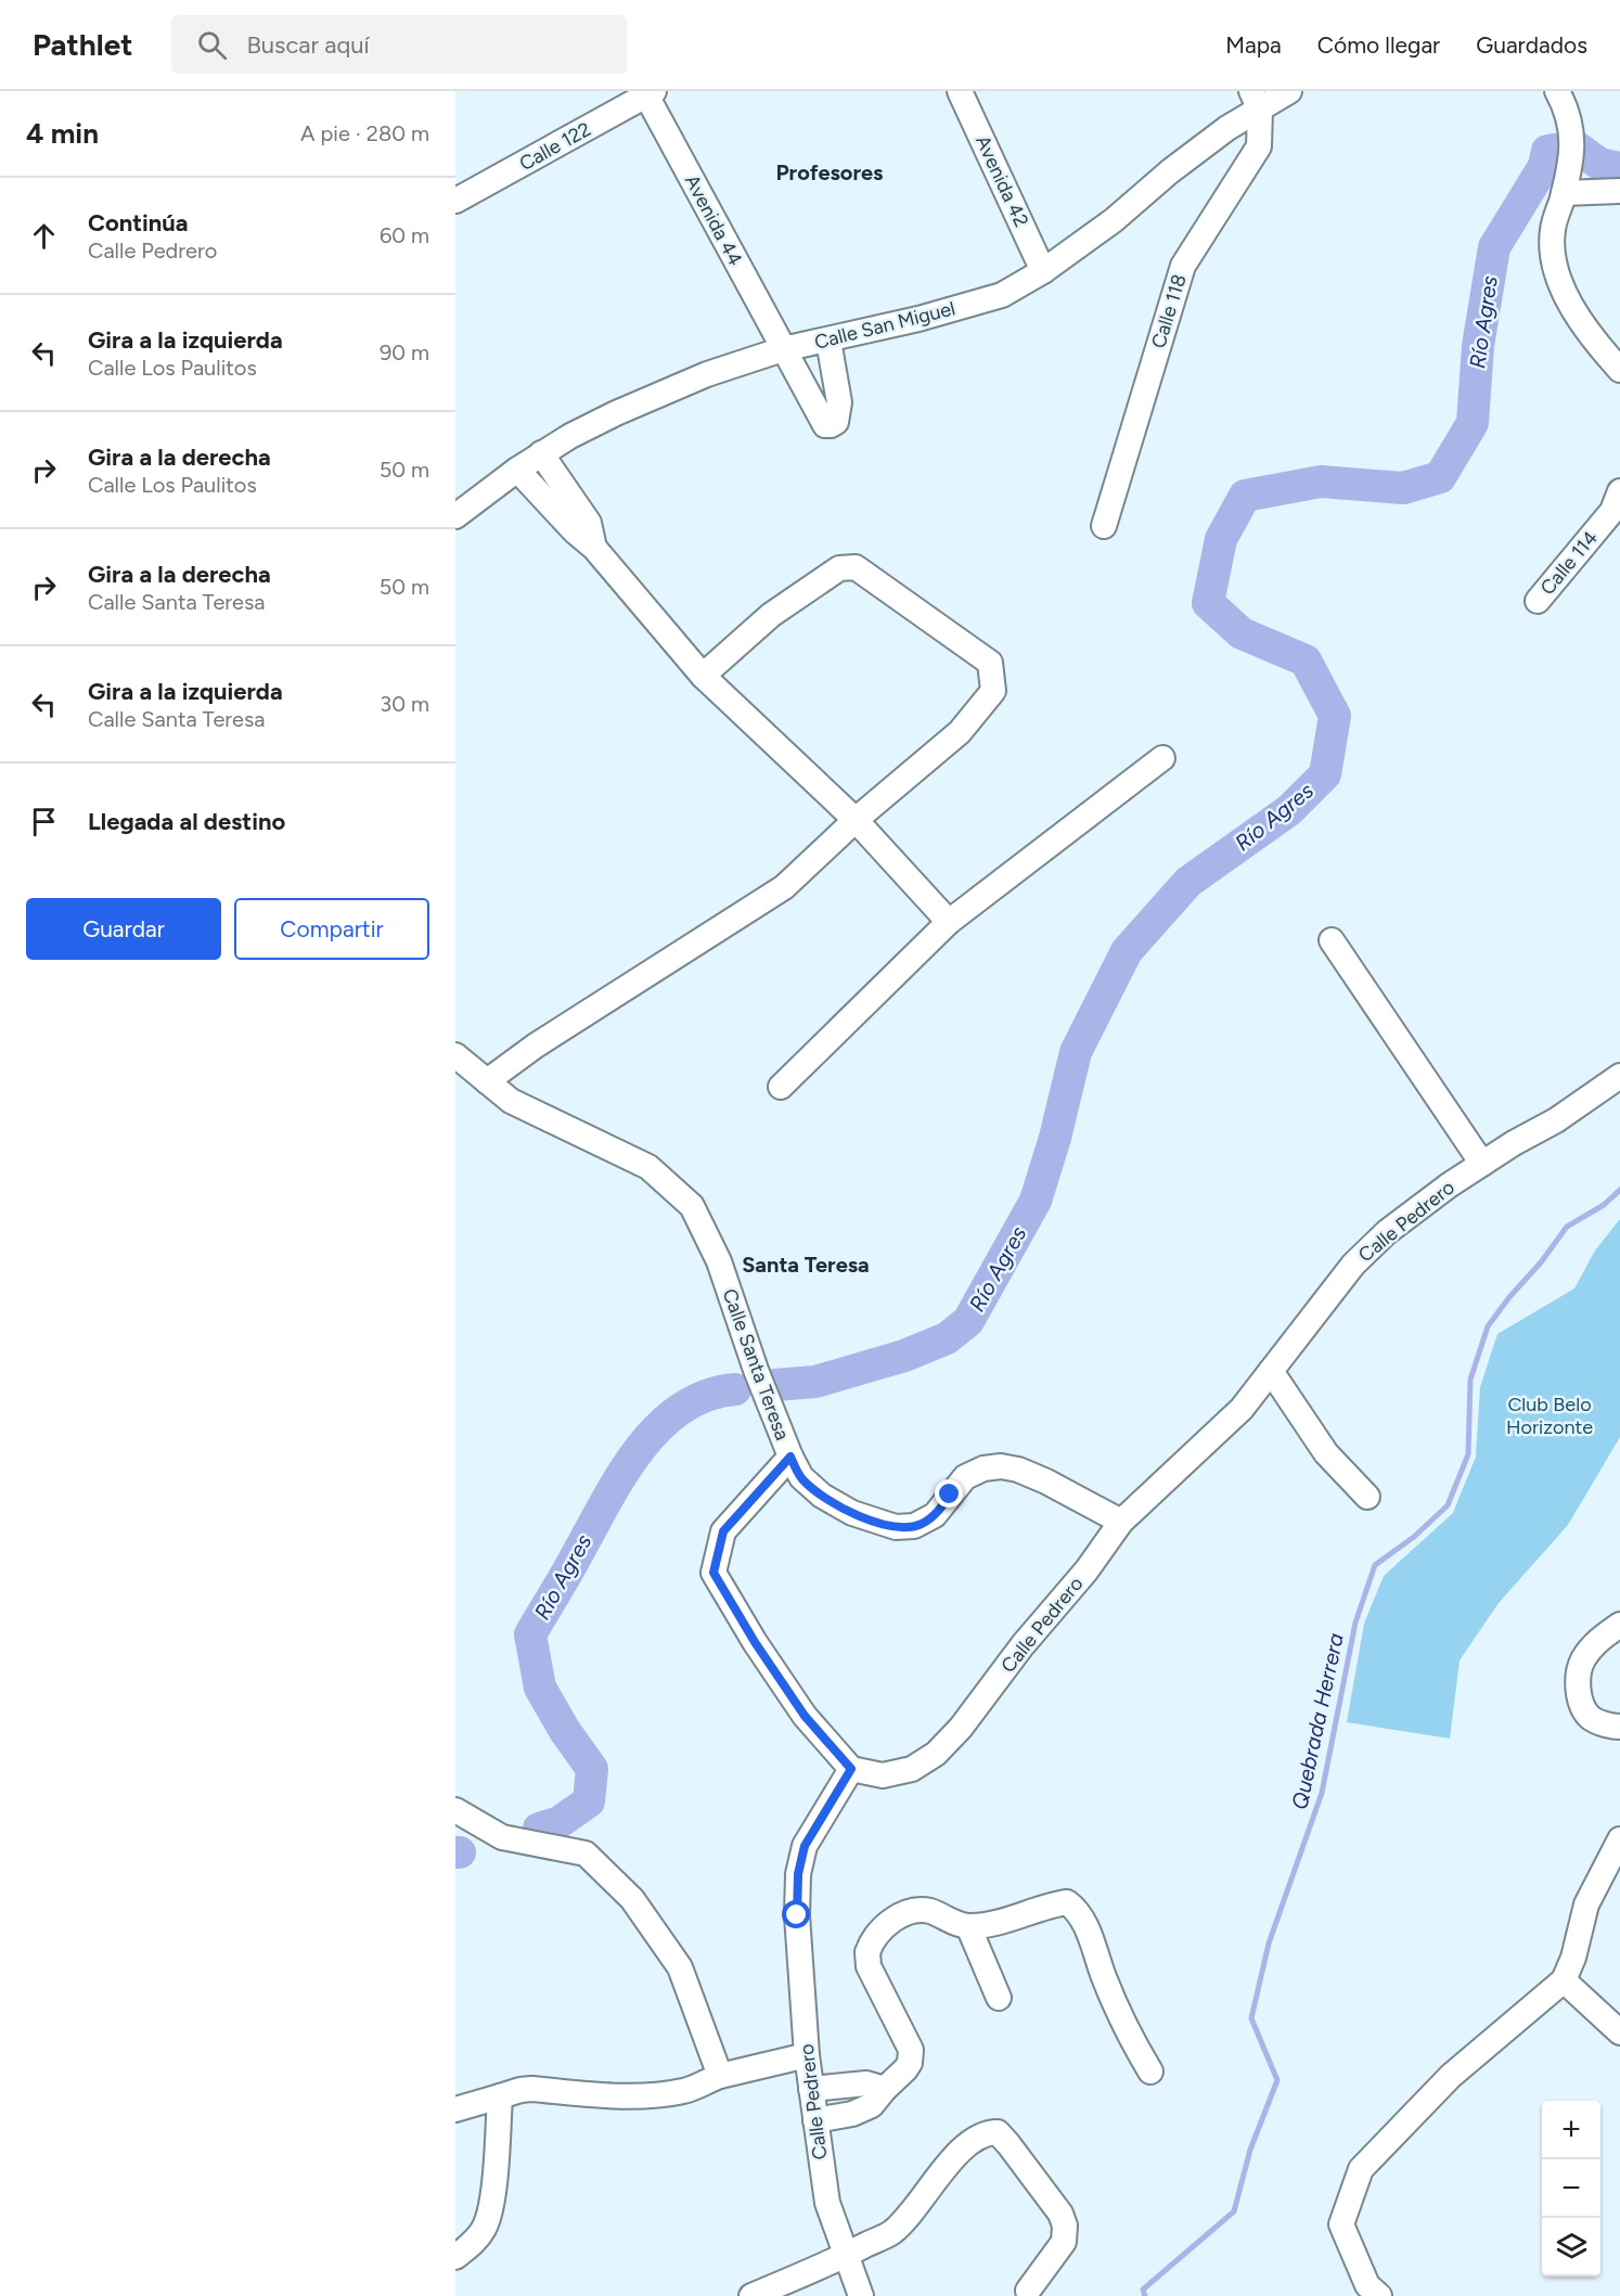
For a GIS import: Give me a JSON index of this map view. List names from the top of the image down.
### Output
{
  "streets": {
    "street": [
      "Calle 122",
      "Avenida 42",
      "Avenida 44",
      "Calle 118",
      "Calle San Miguel",
      "Calle 114",
      "Calle Pedrero",
      "Calle Santa Teresa"
    ]
  },
  "crossings": [
    ["Calle 122", "Avenida 44"],
    ["Avenida 42", "Calle San Miguel"],
    ["Avenida 44", "Calle San Miguel"],
    ["Calle 118", "Calle San Miguel"],
    ["Calle Pedrero", "Calle Santa Teresa"]
  ],
  "districts": ["Profesores", "Santa Teresa"],
  "water": ["Río Agres", "Quebrada Herrera"],
  "parks": ["Club Belo Horizonte"],
  "page": {
    "header": "Pathlet",
    "search": "Buscar aquí",
    "nav": ["Mapa", "Cómo llegar", "Guardados"],
    "heading": ["4 min", "A pie · 280 m"],
    "list": [
      ["Continúa", "Calle Pedrero", "60 m"],
      ["Gira a la izquierda", "Calle Los Paulitos", "90 m"],
      ["Gira a la derecha", "Calle Los Paulitos", "50 m"],
      ["Gira a la derecha", "Calle Santa Teresa", "50 m"],
      ["Gira a la izquierda", "Calle Santa Teresa", "30 m"],
      "Llegada al destino"
    ],
    "buttons": ["Guardar", "Compartir"],
    "map_buttons": ["+", "−"]
  }
}
